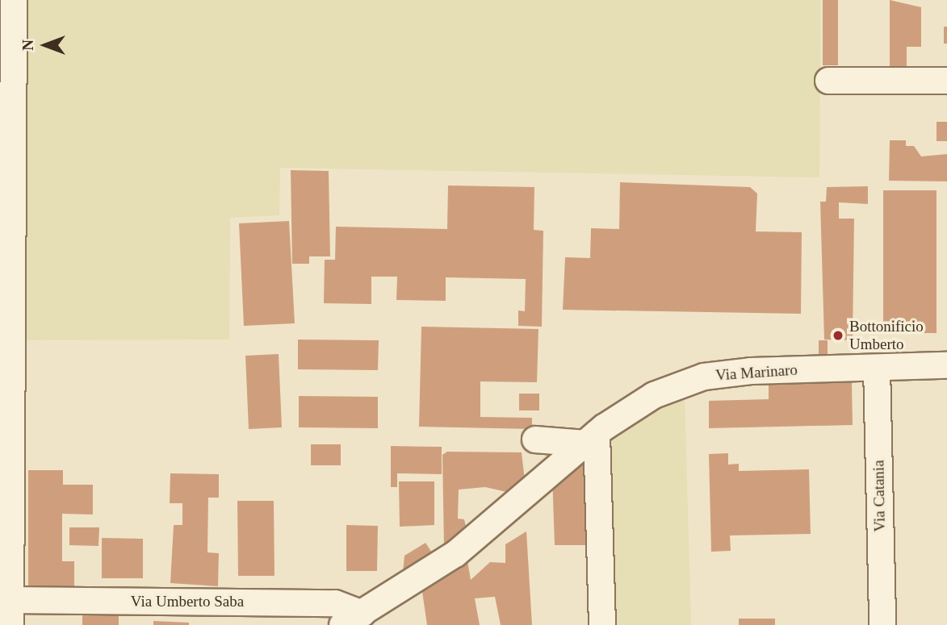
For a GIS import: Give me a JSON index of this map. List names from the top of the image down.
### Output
{
  "streets": {
    "street": ["Via Marinaro", "Via Catania", "Via Umberto Saba"]
  },
  "crossings": [
    ["Via Marinaro", "Via Catania"],
    ["Via Marinaro", "Via Umberto Saba"]
  ],
  "places": ["Bottonificio Umberto"],
  "north": "left"
}
